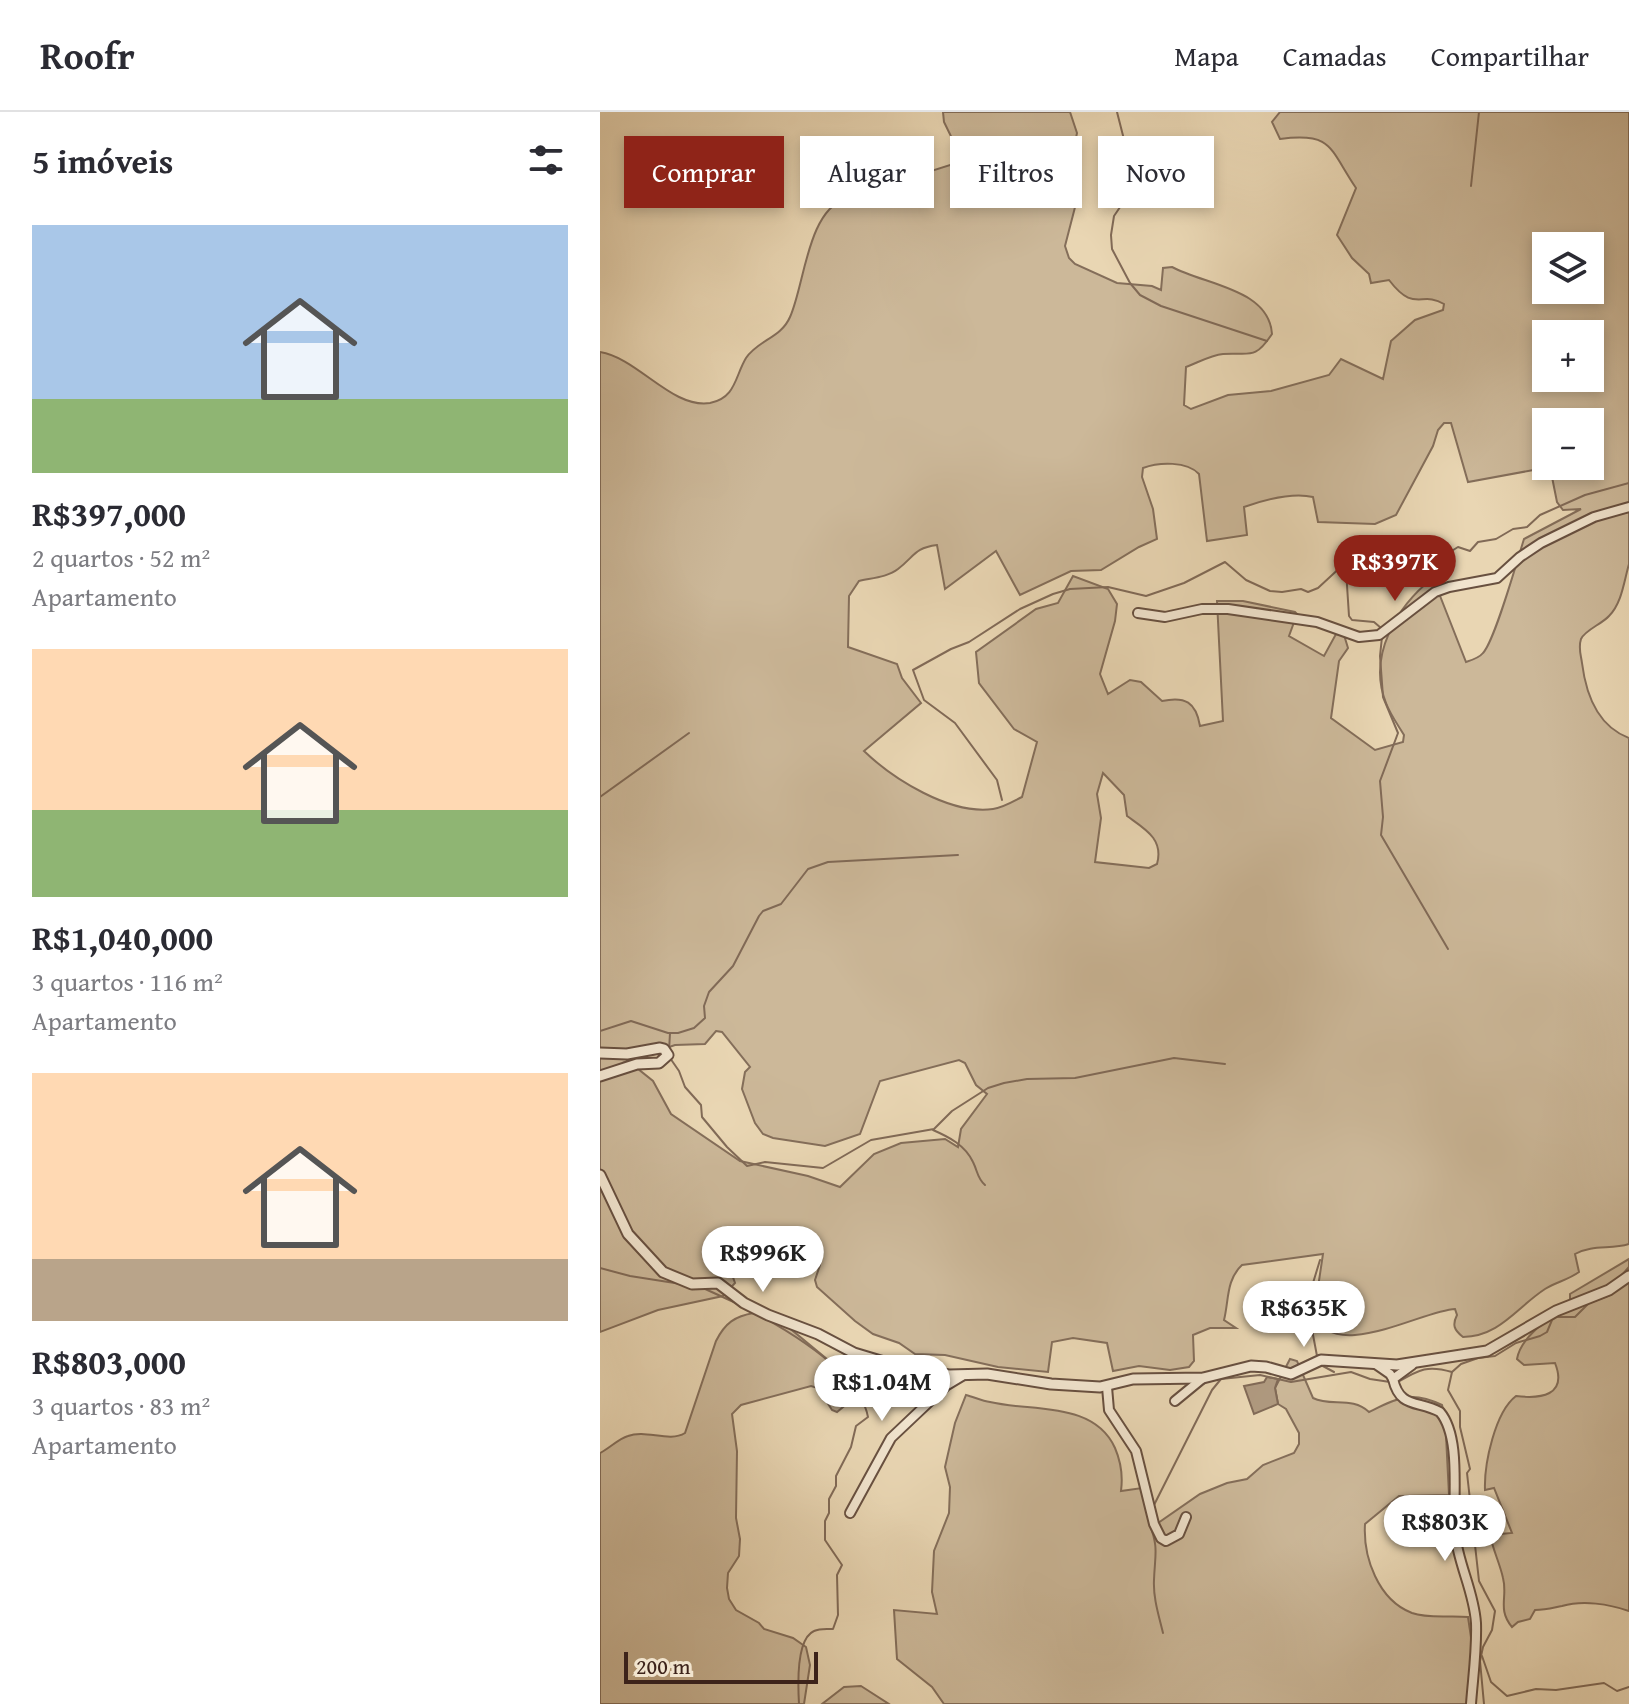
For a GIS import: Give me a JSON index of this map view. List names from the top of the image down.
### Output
{
  "scale_bar": "200 m",
  "page": {
    "header": "Roofr",
    "nav": ["Mapa", "Camadas", "Compartilhar"],
    "heading": "5 imóveis",
    "chip": [
      "Comprar",
      "Alugar",
      "Filtros",
      "Novo"
    ],
    "list": [
      {
        "name": "R$397,000",
        "note": "2 quartos · 52 m² · Apartamento"
      },
      {
        "name": "R$1,040,000",
        "note": "3 quartos · 116 m² · Apartamento"
      },
      {
        "name": "R$803,000",
        "note": "3 quartos · 83 m² · Apartamento"
      }
    ],
    "map_buttons": ["+", "−"],
    "price": [
      "R$397K",
      "R$996K",
      "R$635K",
      "R$1.04M",
      "R$803K"
    ],
    "scale": "200 m"
  }
}
